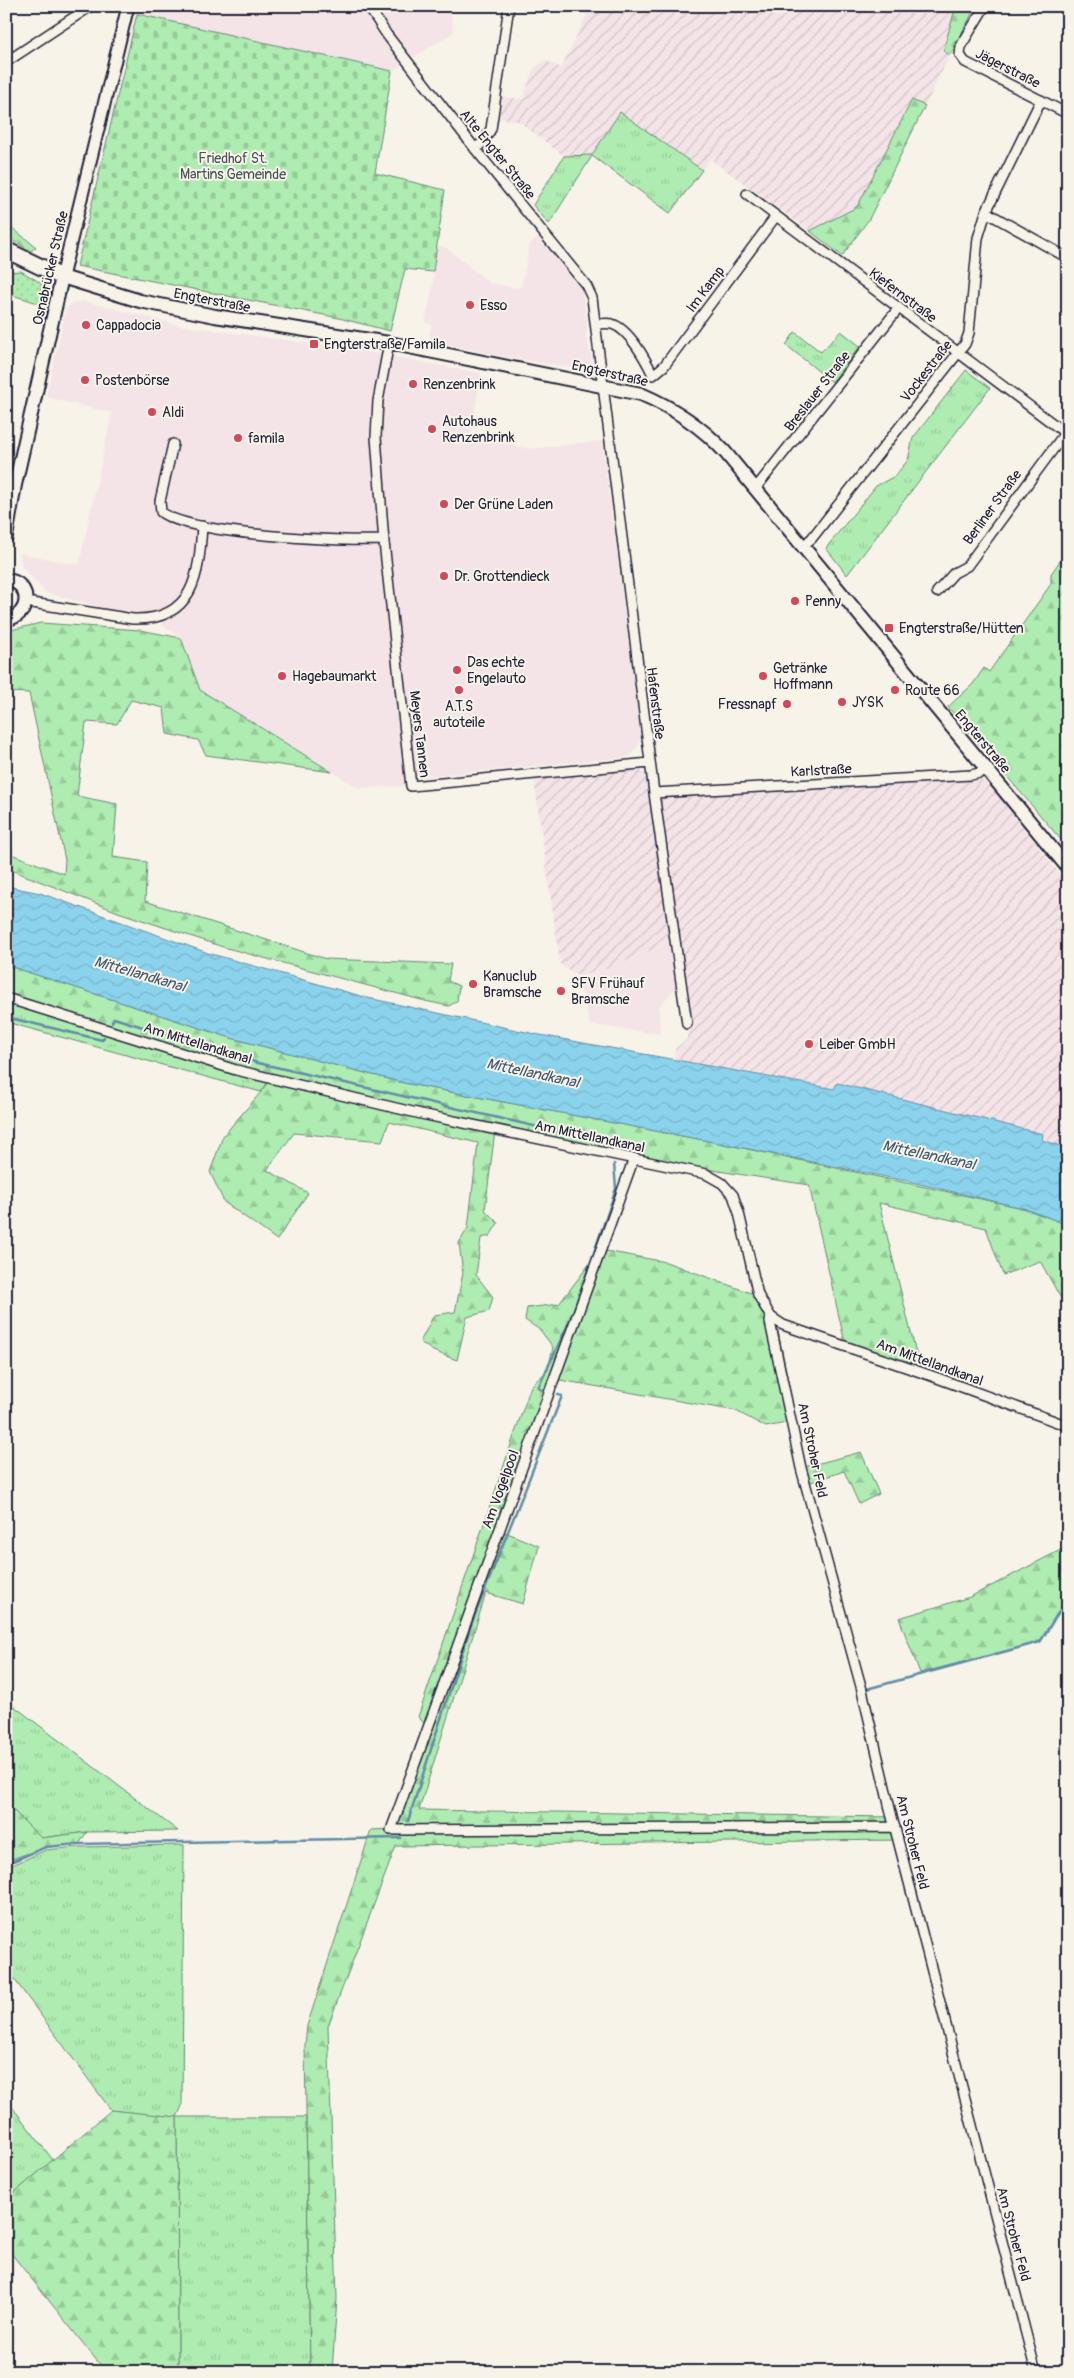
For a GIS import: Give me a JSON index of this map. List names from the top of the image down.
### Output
{
  "streets": {
    "main road": ["Osnabrücker Straße", "Engterstraße"],
    "street": [
      "Jägerstraße",
      "Alte Engter Straße",
      "Im Kamp",
      "Kiefernstraße",
      "Vockestraße",
      "Breslauer Straße",
      "Berliner Straße",
      "Hafenstraße",
      "Meyers Tannen",
      "Karlstraße",
      "Am Mittellandkanal",
      "Am Stroher Feld",
      "Am Vogelpool"
    ]
  },
  "crossings": [
    ["Jägerstraße", "Vockestraße"],
    ["Alte Engter Straße", "Im Kamp"],
    ["Alte Engter Straße", "Engterstraße"],
    ["Alte Engter Straße", "Hafenstraße"],
    ["Osnabrücker Straße", "Engterstraße"],
    ["Im Kamp", "Kiefernstraße"],
    ["Kiefernstraße", "Vockestraße"],
    ["Kiefernstraße", "Breslauer Straße"],
    ["Kiefernstraße", "Berliner Straße"],
    ["Engterstraße", "Vockestraße"],
    ["Engterstraße", "Breslauer Straße"],
    ["Engterstraße", "Hafenstraße"],
    ["Engterstraße", "Meyers Tannen"],
    ["Engterstraße", "Karlstraße"],
    ["Hafenstraße", "Meyers Tannen"],
    ["Hafenstraße", "Karlstraße"],
    ["Am Mittellandkanal", "Am Stroher Feld"],
    ["Am Mittellandkanal", "Am Vogelpool"],
    ["Am Stroher Feld", "Am Vogelpool"]
  ],
  "water": ["Mittellandkanal"],
  "parks": ["Friedhof St. Martins Gemeinde"],
  "places": {
    "other": [
      "Esso",
      "Cappadocia",
      "Postenbörse",
      "Renzenbrink",
      "Aldi",
      "Autohaus Renzenbrink",
      "famila",
      "Der Grüne Laden",
      "Dr. Grottendieck",
      "Penny",
      "Das echte Engelauto",
      "Hagebaumarkt",
      "Getränke Hoffmann",
      "A.T.S autoteile",
      "Route 66",
      "JYSK",
      "Fressnapf",
      "Kanuclub Bramsche",
      "SFV Frühauf Bramsche",
      "Leiber GmbH"
    ],
    "transit": ["Engterstraße/Famila", "Engterstraße/Hütten"]
  }
}
